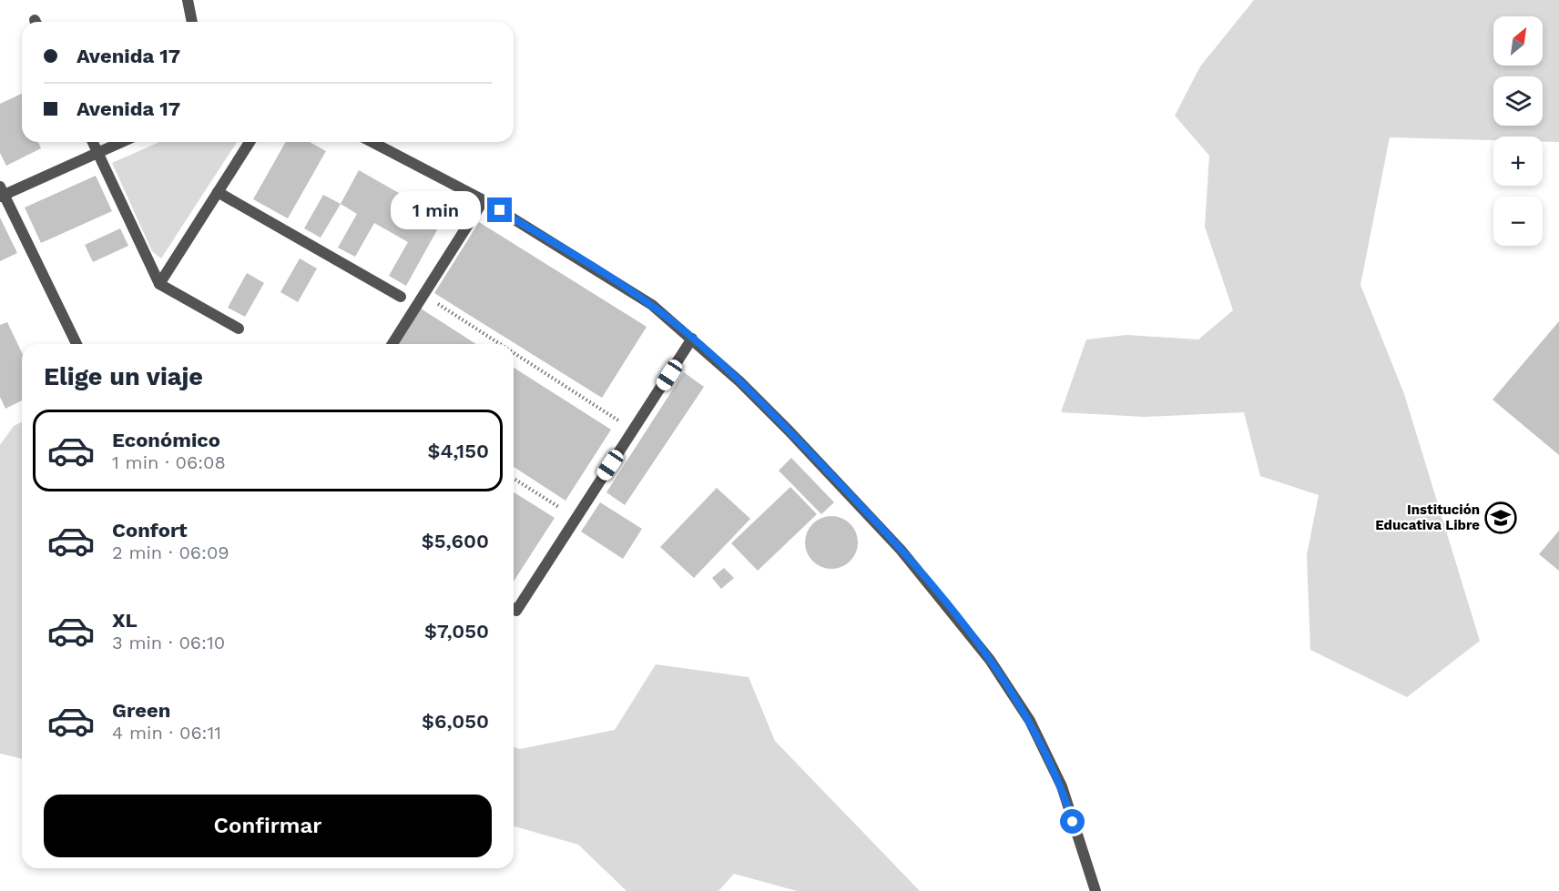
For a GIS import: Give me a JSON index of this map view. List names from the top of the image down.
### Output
{
  "places": {
    "school or university": ["Institución Educativa Libre"]
  },
  "north": "top right",
  "page": {
    "map_buttons": ["+", "−"],
    "banner": ["Avenida 17", "Avenida 17"],
    "bubble": "1 min",
    "heading": "Elige un viaje",
    "list": [
      {
        "name": "Económico",
        "note": "1 min · 06:08",
        "value": "$4,150"
      },
      {
        "name": "Confort",
        "note": "2 min · 06:09",
        "value": "$5,600"
      },
      {
        "name": "XL",
        "note": "3 min · 06:10",
        "value": "$7,050"
      },
      {
        "name": "Green",
        "note": "4 min · 06:11",
        "value": "$6,050"
      }
    ],
    "buttons": "Confirmar"
  }
}
